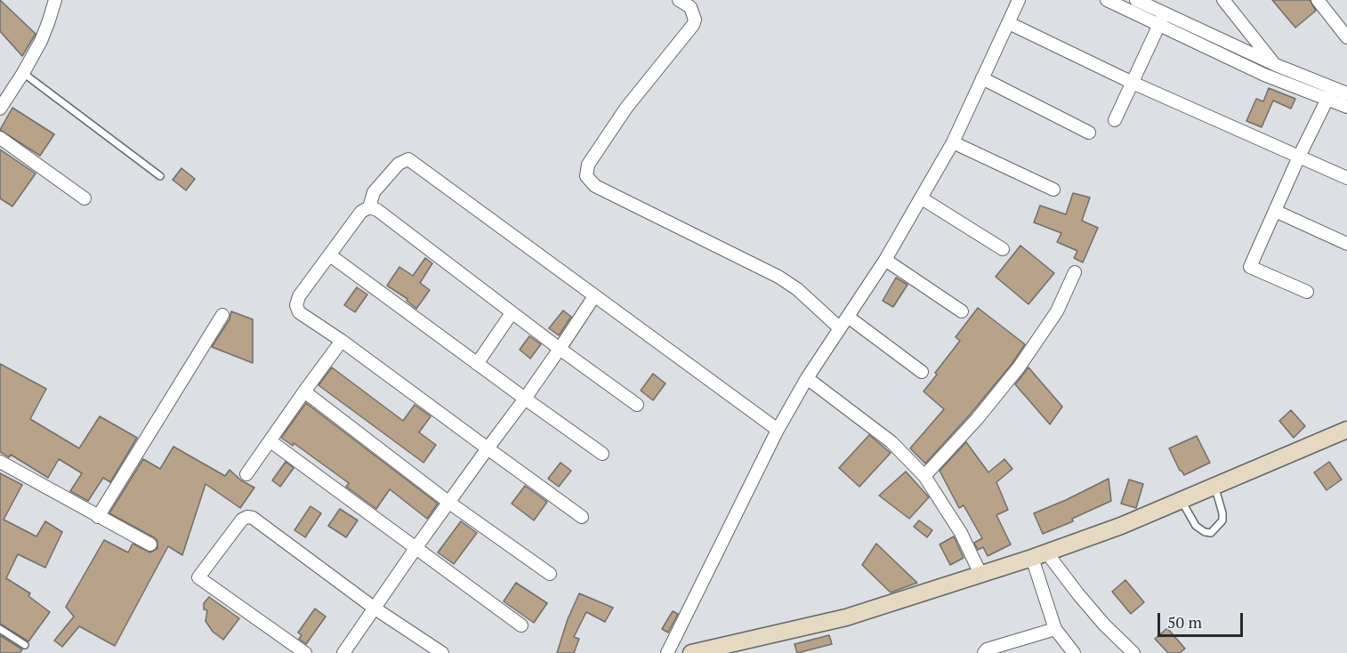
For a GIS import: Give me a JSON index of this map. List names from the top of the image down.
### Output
{
  "scale_bar": "50 m"
}
